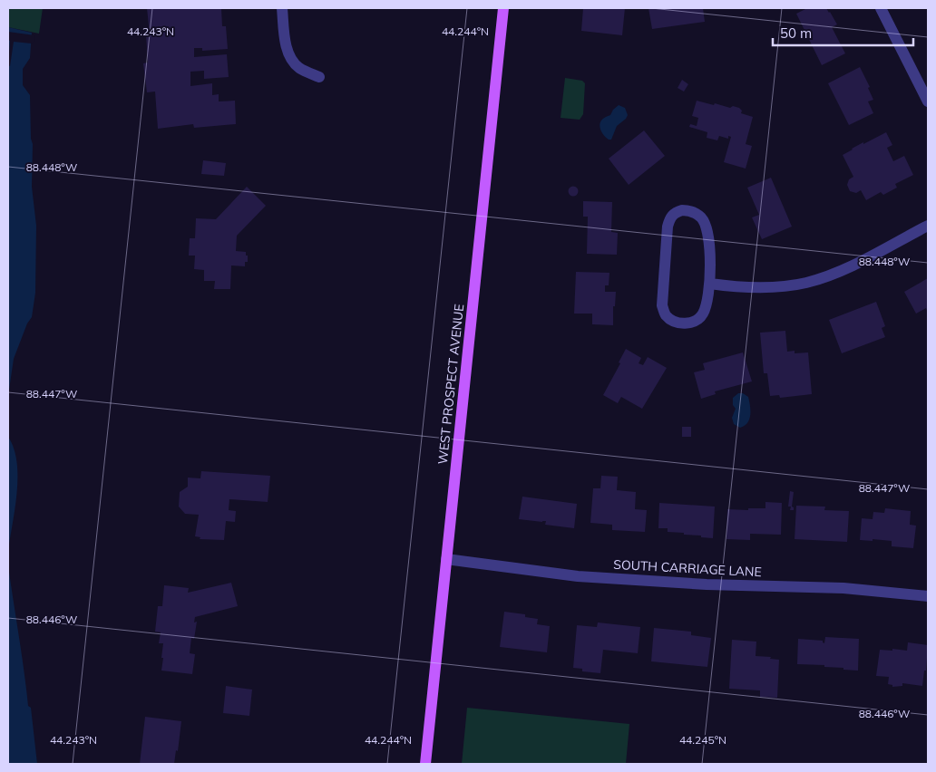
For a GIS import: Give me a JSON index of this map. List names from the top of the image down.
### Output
{
  "streets": {
    "main road": ["WEST PROSPECT AVENUE"],
    "street": ["SOUTH CARRIAGE LANE"]
  },
  "crossings": [
    ["WEST PROSPECT AVENUE", "SOUTH CARRIAGE LANE"]
  ],
  "scale_bar": "50 m",
  "coordinates": [
    "44.243°N",
    "44.244°N",
    "88.448°W",
    "88.447°W",
    "88.446°W",
    "44.245°N"
  ]
}
